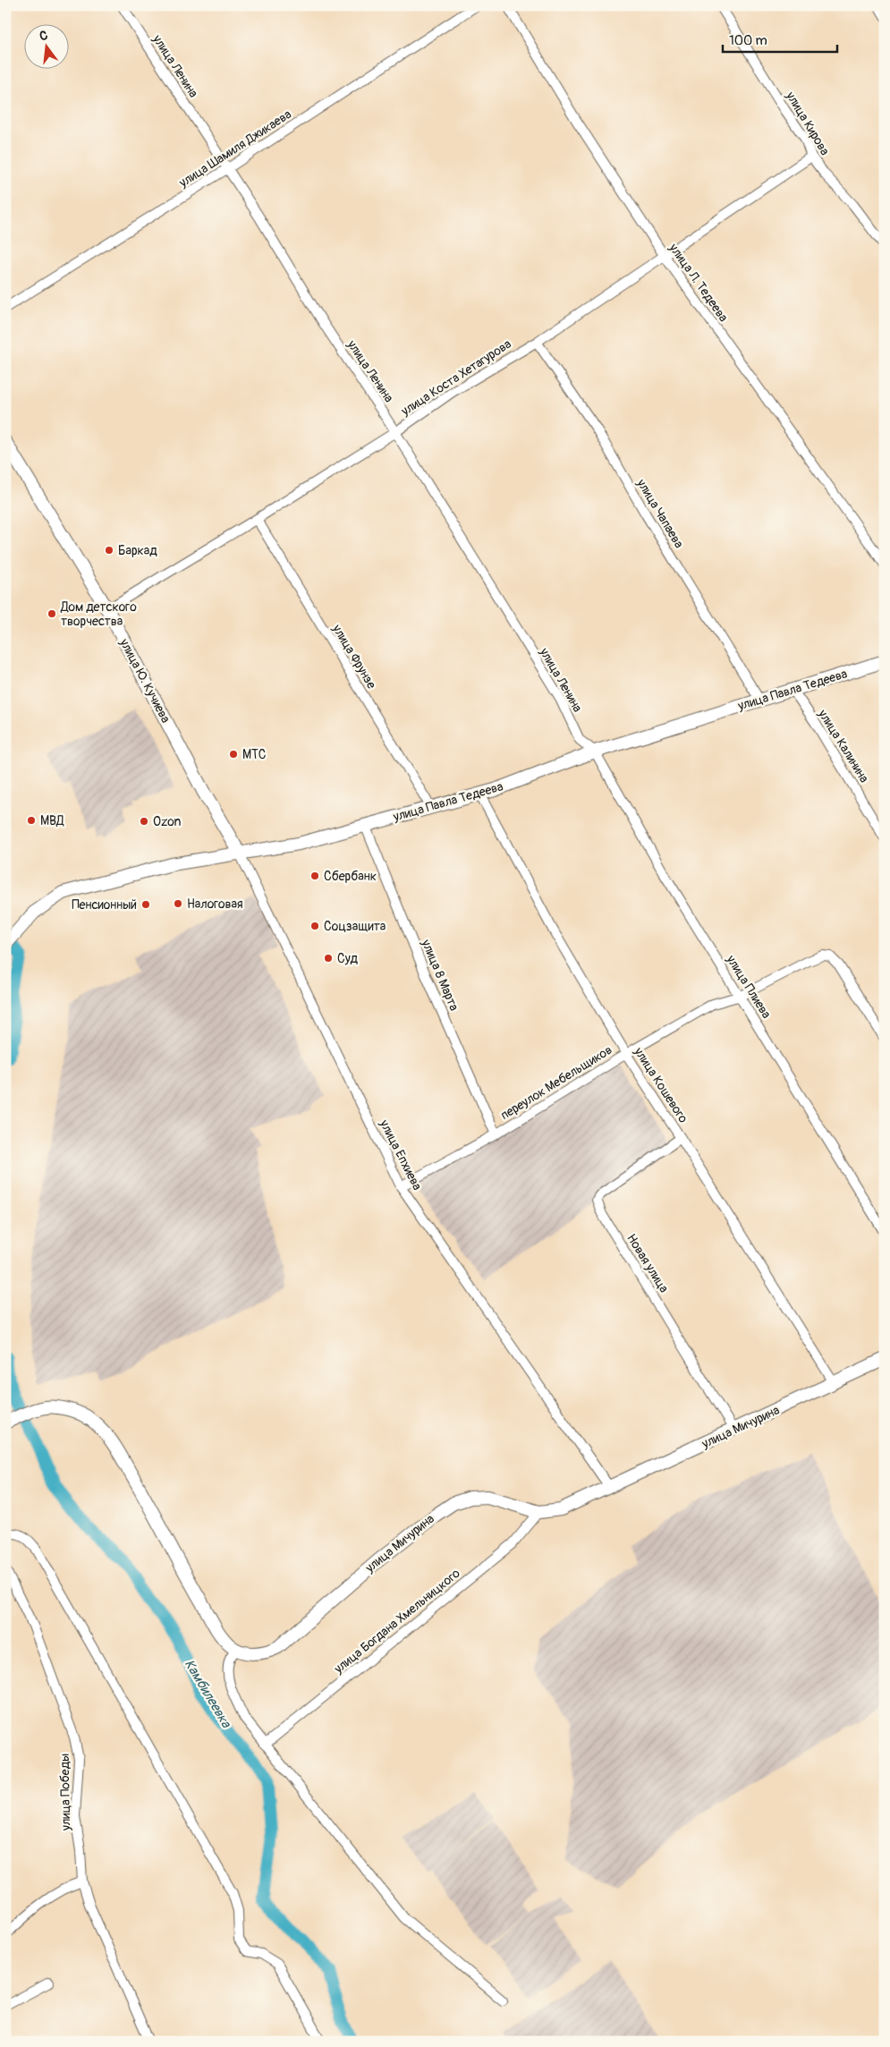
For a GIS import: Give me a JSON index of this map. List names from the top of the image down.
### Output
{
  "streets": {
    "street": [
      "улица Ленина",
      "улица Кирова",
      "улица Шамиля Джикаева",
      "улица Л. Тедеева",
      "улица Коста Хетагурова",
      "улица Чапаева",
      "улица Фрунзе",
      "улица Ю. Кучиева",
      "улица Павла Тедеева",
      "улица Калинина",
      "улица 8 Марта",
      "улица Плиева",
      "переулок Мебельщиков",
      "улица Кошевого",
      "улица Епхиева",
      "Новая улица",
      "улица Мичурина",
      "улица Богдана Хмельницкого",
      "улица Победы"
    ]
  },
  "crossings": [
    ["улица Ленина", "улица Шамиля Джикаева"],
    ["улица Ленина", "улица Коста Хетагурова"],
    ["улица Ленина", "улица Павла Тедеева"],
    ["улица Ленина", "улица Плиева"],
    ["улица Кирова", "улица Коста Хетагурова"],
    ["улица Л. Тедеева", "улица Коста Хетагурова"],
    ["улица Коста Хетагурова", "улица Чапаева"],
    ["улица Коста Хетагурова", "улица Фрунзе"],
    ["улица Коста Хетагурова", "улица Ю. Кучиева"],
    ["улица Чапаева", "улица Павла Тедеева"],
    ["улица Фрунзе", "улица Павла Тедеева"],
    ["улица Ю. Кучиева", "улица Павла Тедеева"],
    ["улица Ю. Кучиева", "улица Епхиева"],
    ["улица Павла Тедеева", "улица Калинина"],
    ["улица Павла Тедеева", "улица 8 Марта"],
    ["улица Павла Тедеева", "улица Плиева"],
    ["улица Павла Тедеева", "улица Кошевого"],
    ["улица Павла Тедеева", "улица Епхиева"],
    ["улица 8 Марта", "переулок Мебельщиков"],
    ["улица Плиева", "переулок Мебельщиков"],
    ["переулок Мебельщиков", "улица Кошевого"],
    ["переулок Мебельщиков", "улица Епхиева"],
    ["улица Кошевого", "Новая улица"],
    ["улица Кошевого", "улица Мичурина"],
    ["улица Епхиева", "улица Мичурина"],
    ["Новая улица", "улица Мичурина"],
    ["улица Мичурина", "улица Богдана Хмельницкого"]
  ],
  "water": ["Камбилеевка"],
  "places": [
    "Баркад",
    "Дом детского творчества",
    "МТС",
    "МВД",
    "Ozon",
    "Сбербанк",
    "Налоговая",
    "Пенсионный",
    "Соцзащита",
    "Суд"
  ],
  "scale_bar": "100 m",
  "north": "top"
}
